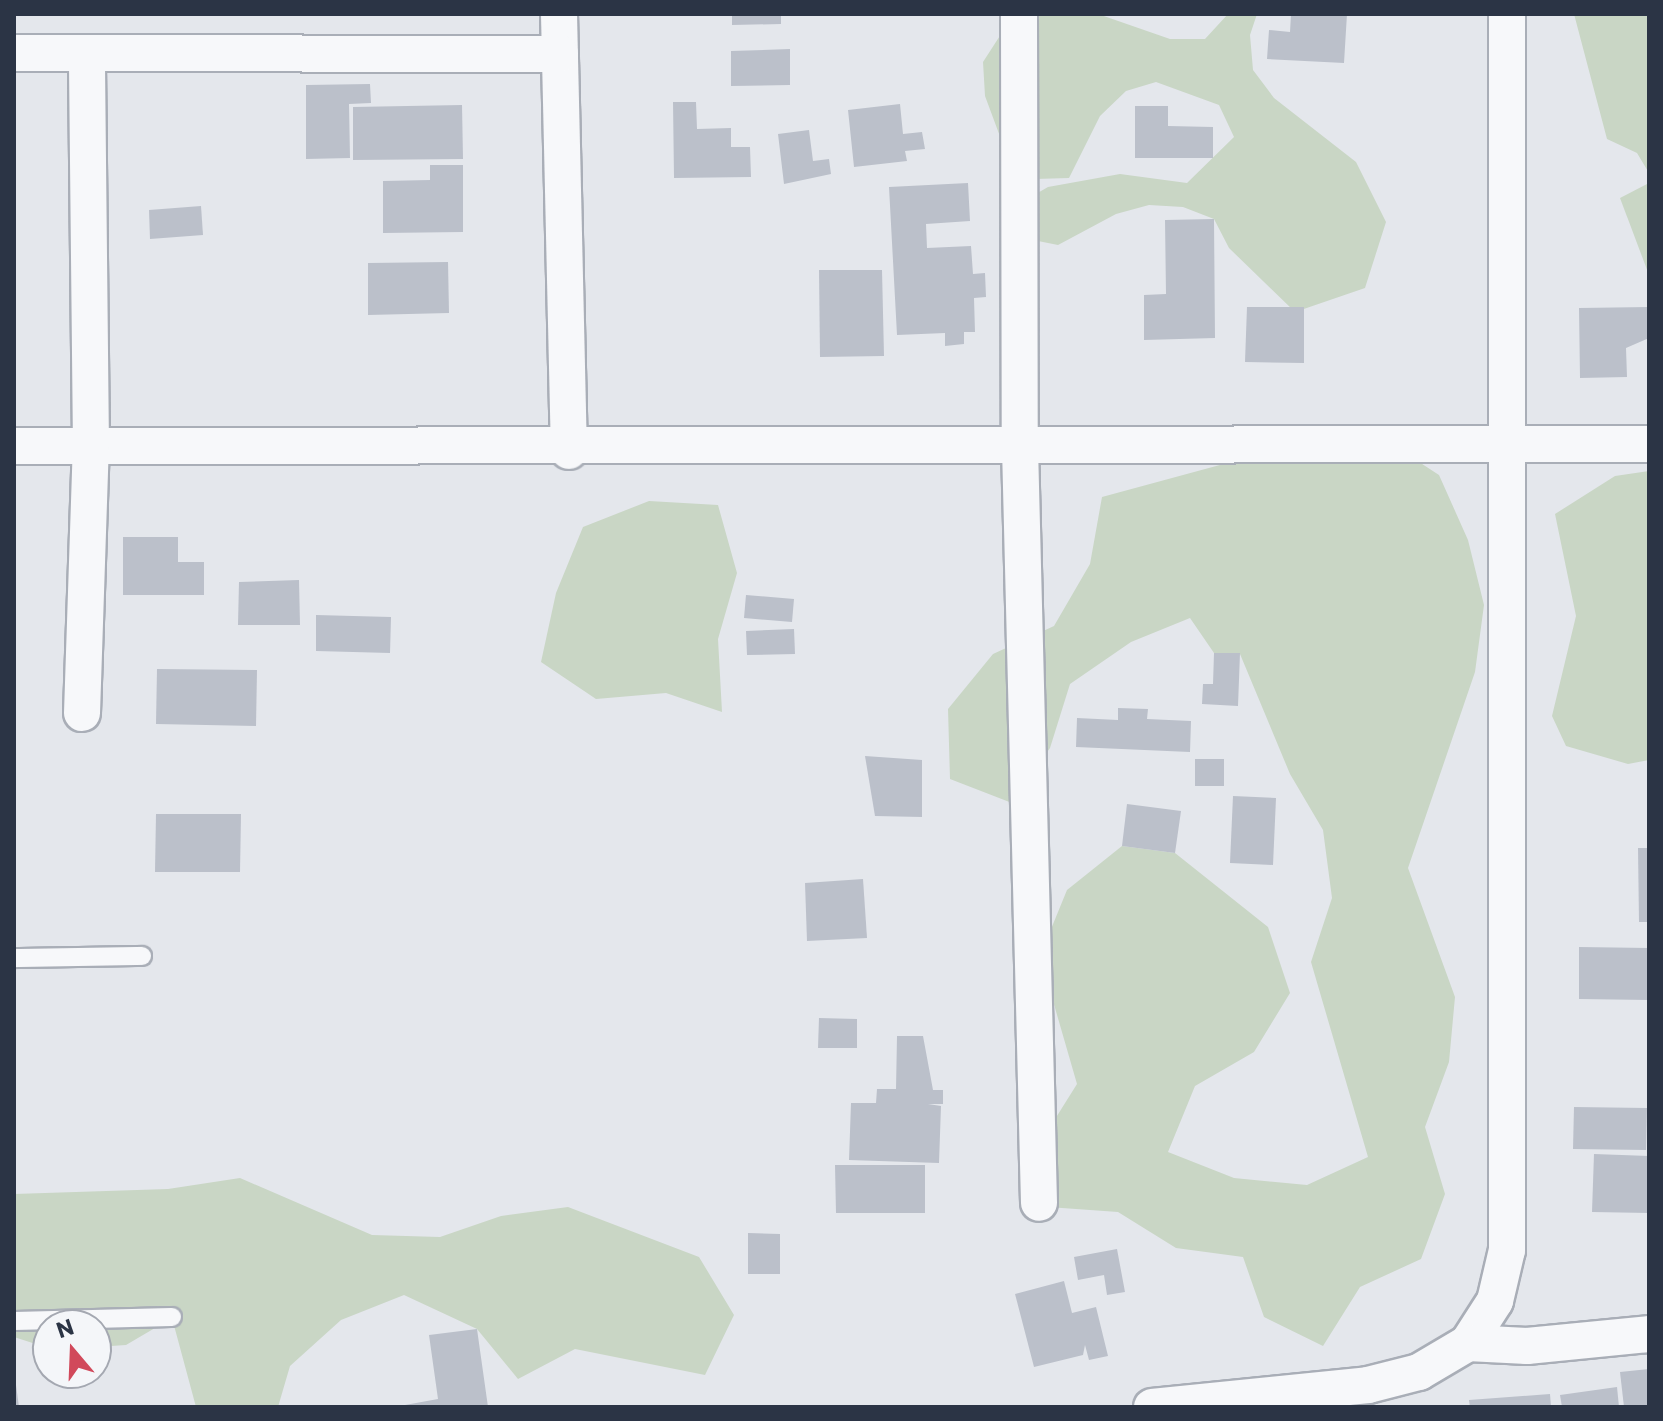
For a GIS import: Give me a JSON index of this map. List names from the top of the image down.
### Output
{
  "north": "top"
}
